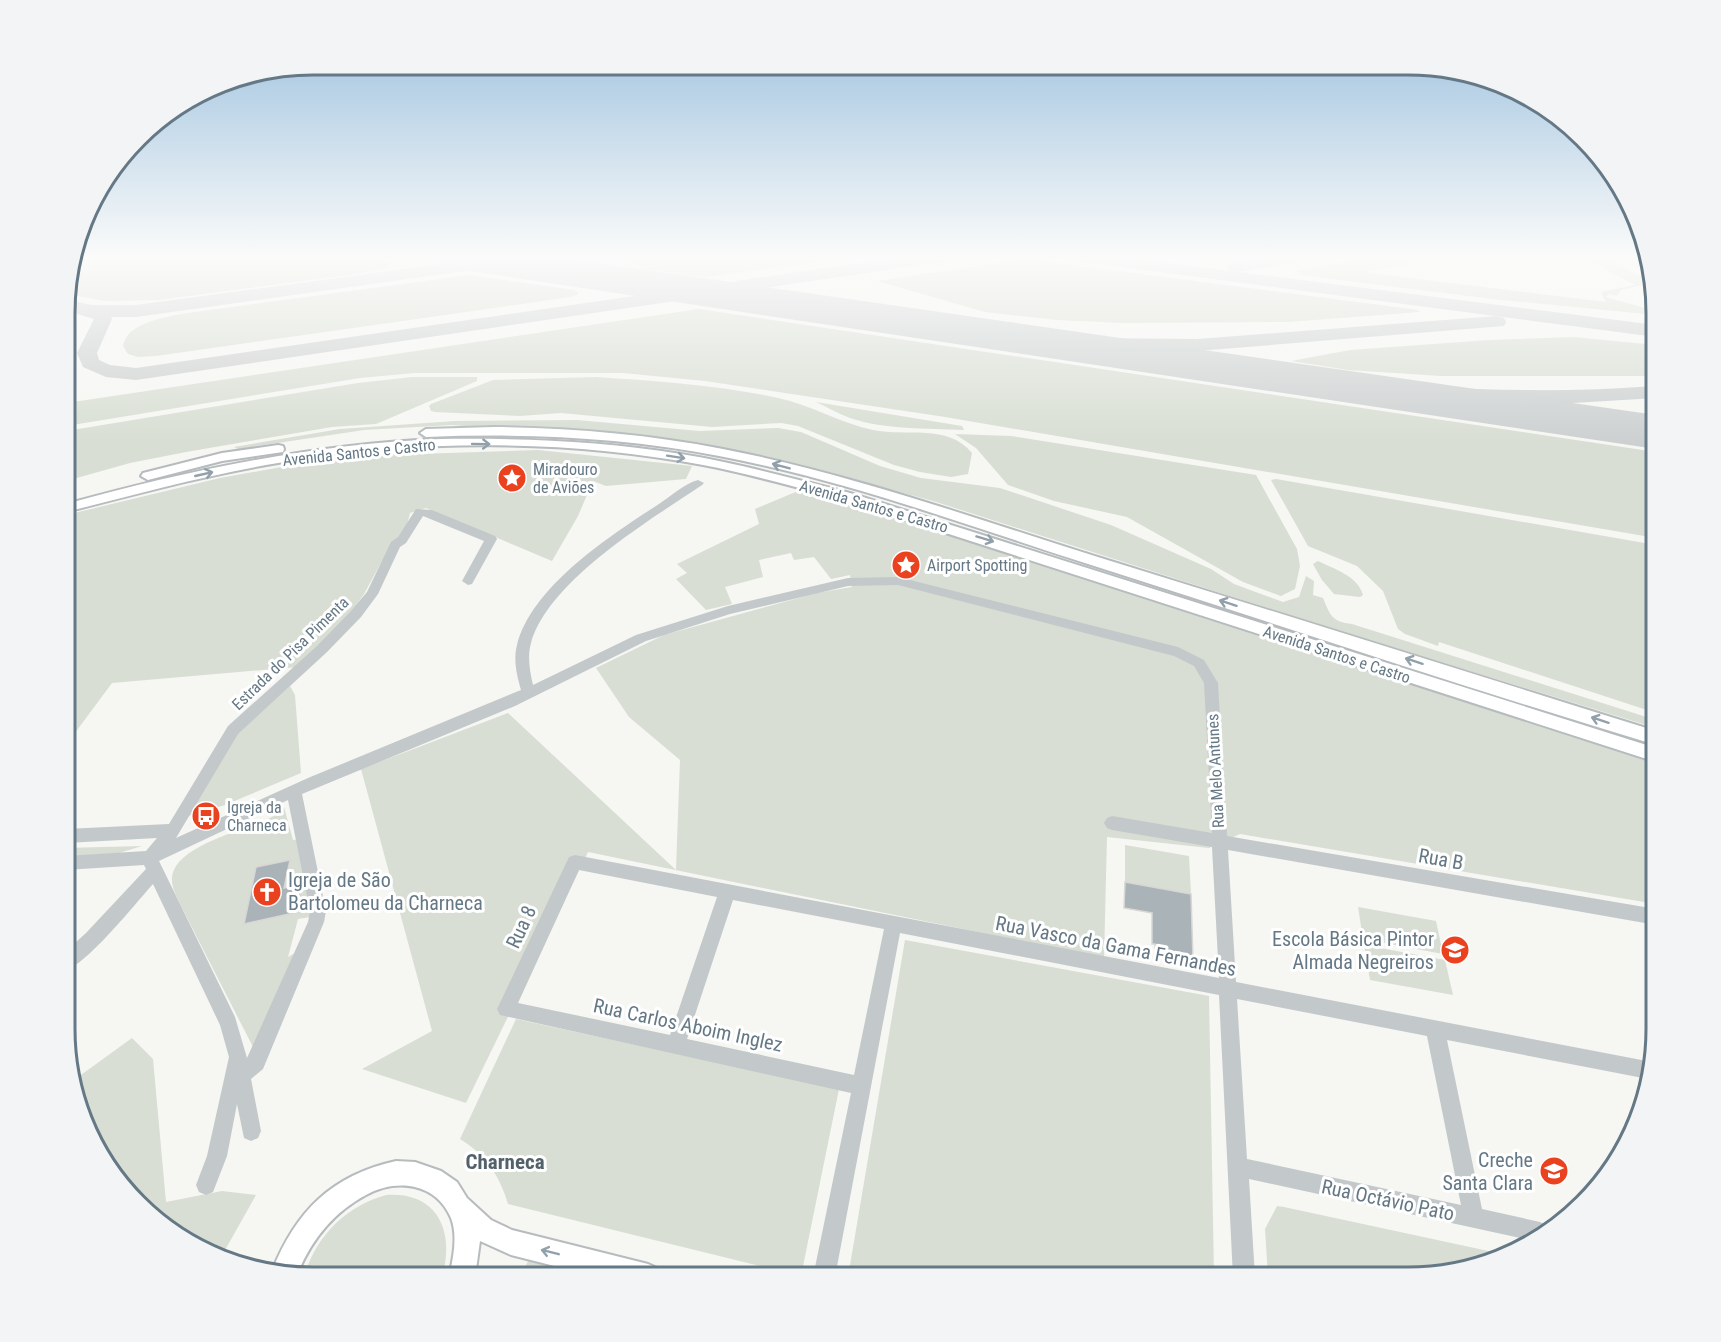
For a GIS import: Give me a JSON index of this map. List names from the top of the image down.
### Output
{
  "streets": {
    "main road": ["Avenida Santos e Castro"],
    "street": [
      "Estrada do Pisa Pimenta",
      "Rua Melo Antunes",
      "Rua B",
      "Rua 8",
      "Rua Vasco da Gama Fernandes",
      "Rua Carlos Aboim Inglez",
      "Rua Octávio Pato"
    ]
  },
  "crossings": [
    ["Rua Melo Antunes", "Rua B"],
    ["Rua Melo Antunes", "Rua Vasco da Gama Fernandes"],
    ["Rua Melo Antunes", "Rua Octávio Pato"],
    ["Rua 8", "Rua Vasco da Gama Fernandes"],
    ["Rua 8", "Rua Carlos Aboim Inglez"]
  ],
  "districts": ["Charneca"],
  "places": {
    "place": ["Miradouro de Aviões", "Airport Spotting"],
    "bus stop": ["Igreja da Charneca"],
    "church": ["Igreja de São Bartolomeu da Charneca"],
    "school or university": ["Escola Básica Pintor Almada Negreiros", "Creche Santa Clara"]
  }
}
